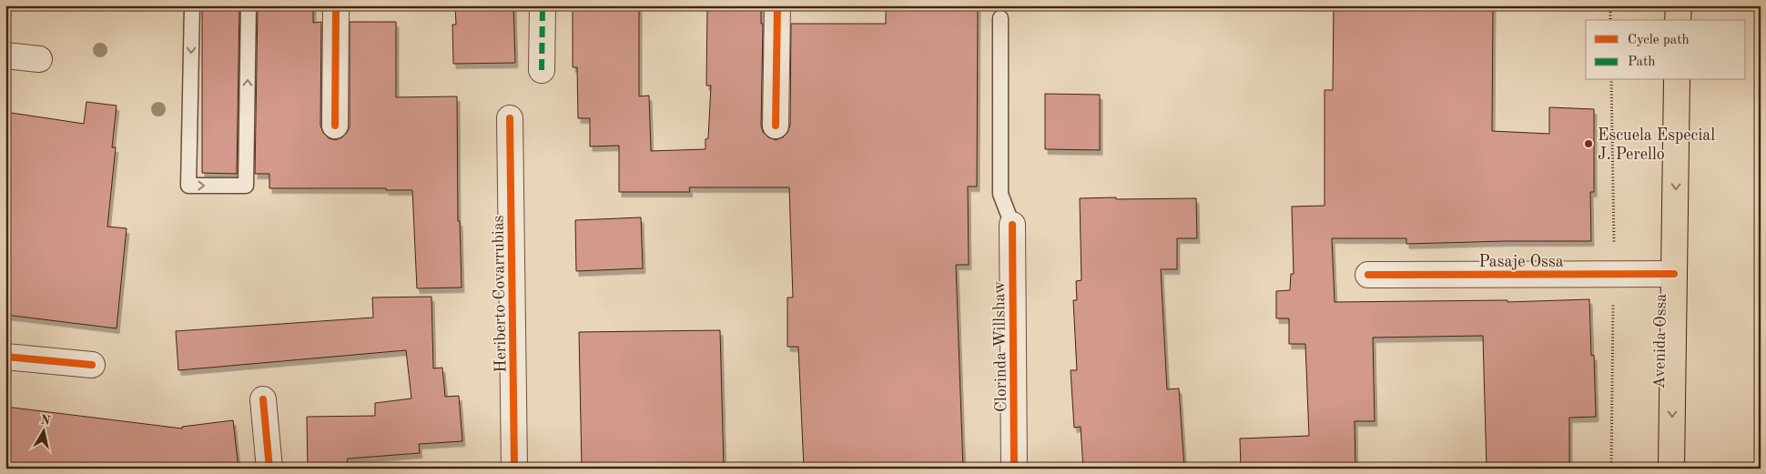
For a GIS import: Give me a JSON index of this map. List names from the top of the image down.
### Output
{
  "streets": {
    "main road": ["Avenida Ossa"],
    "street": ["Pasaje Ossa", "Heriberto Covarrubias", "Clorinda Willshaw"]
  },
  "crossings": [
    ["Pasaje Ossa", "Avenida Ossa"]
  ],
  "one_way": ["Avenida Ossa"],
  "places": ["Escuela Especial J. Perello"],
  "legend": ["Cycle path", "Path"],
  "north": "top"
}
